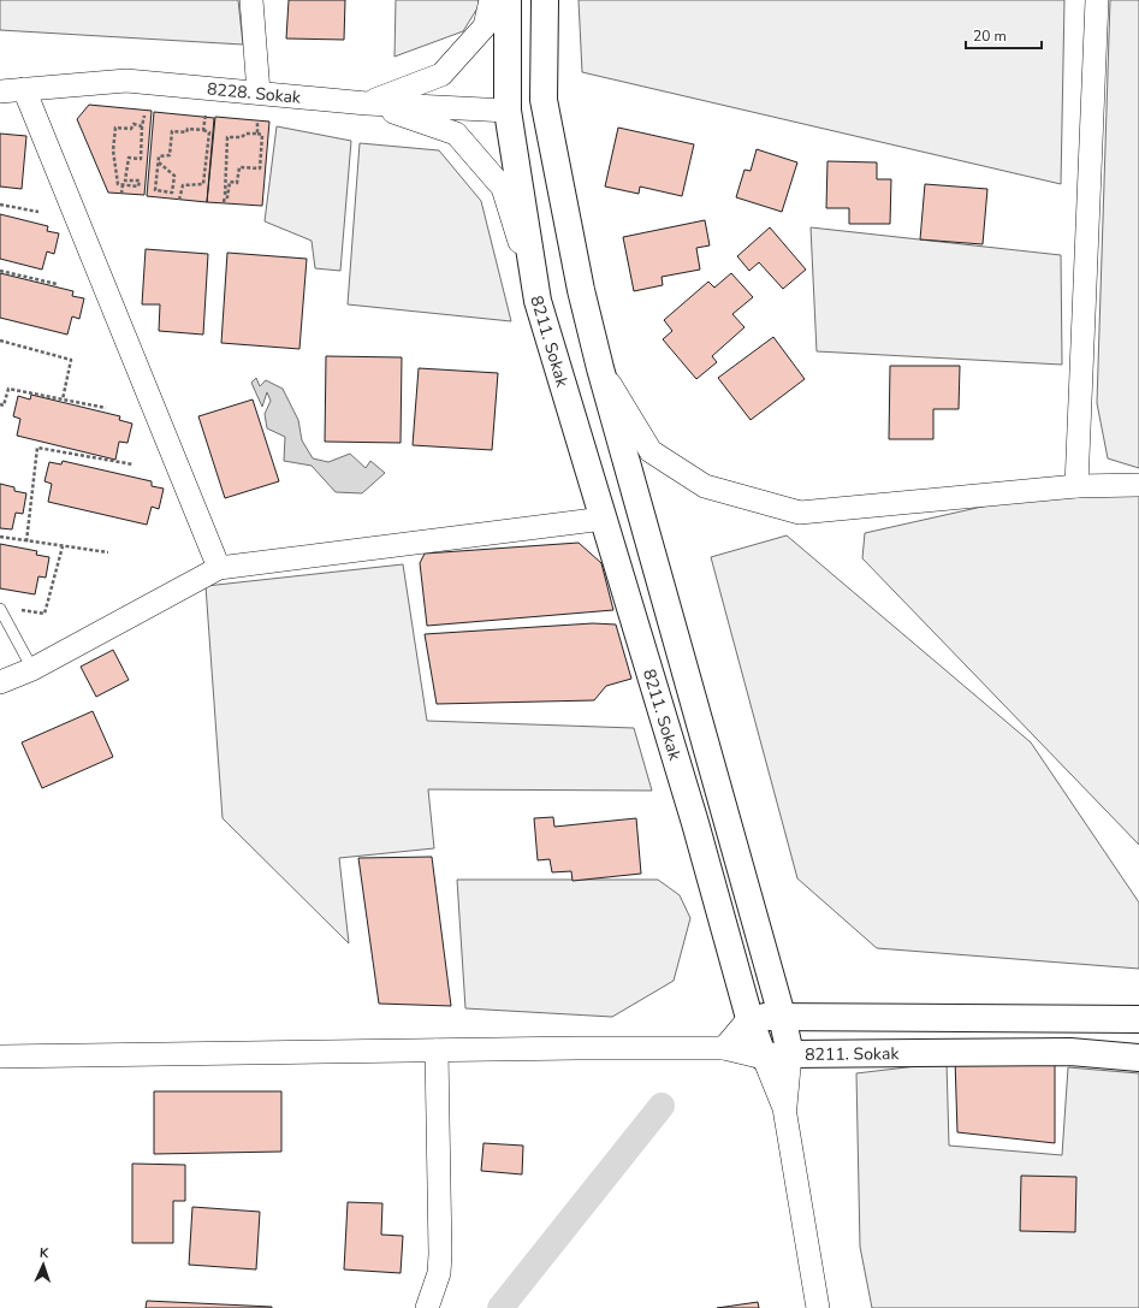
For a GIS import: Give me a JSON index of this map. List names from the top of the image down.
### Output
{
  "streets": {
    "street": ["8228. Sokak", "8211. Sokak"]
  },
  "crossings": [
    ["8228. Sokak", "8211. Sokak"]
  ],
  "scale_bar": "20 m",
  "north": "top"
}
